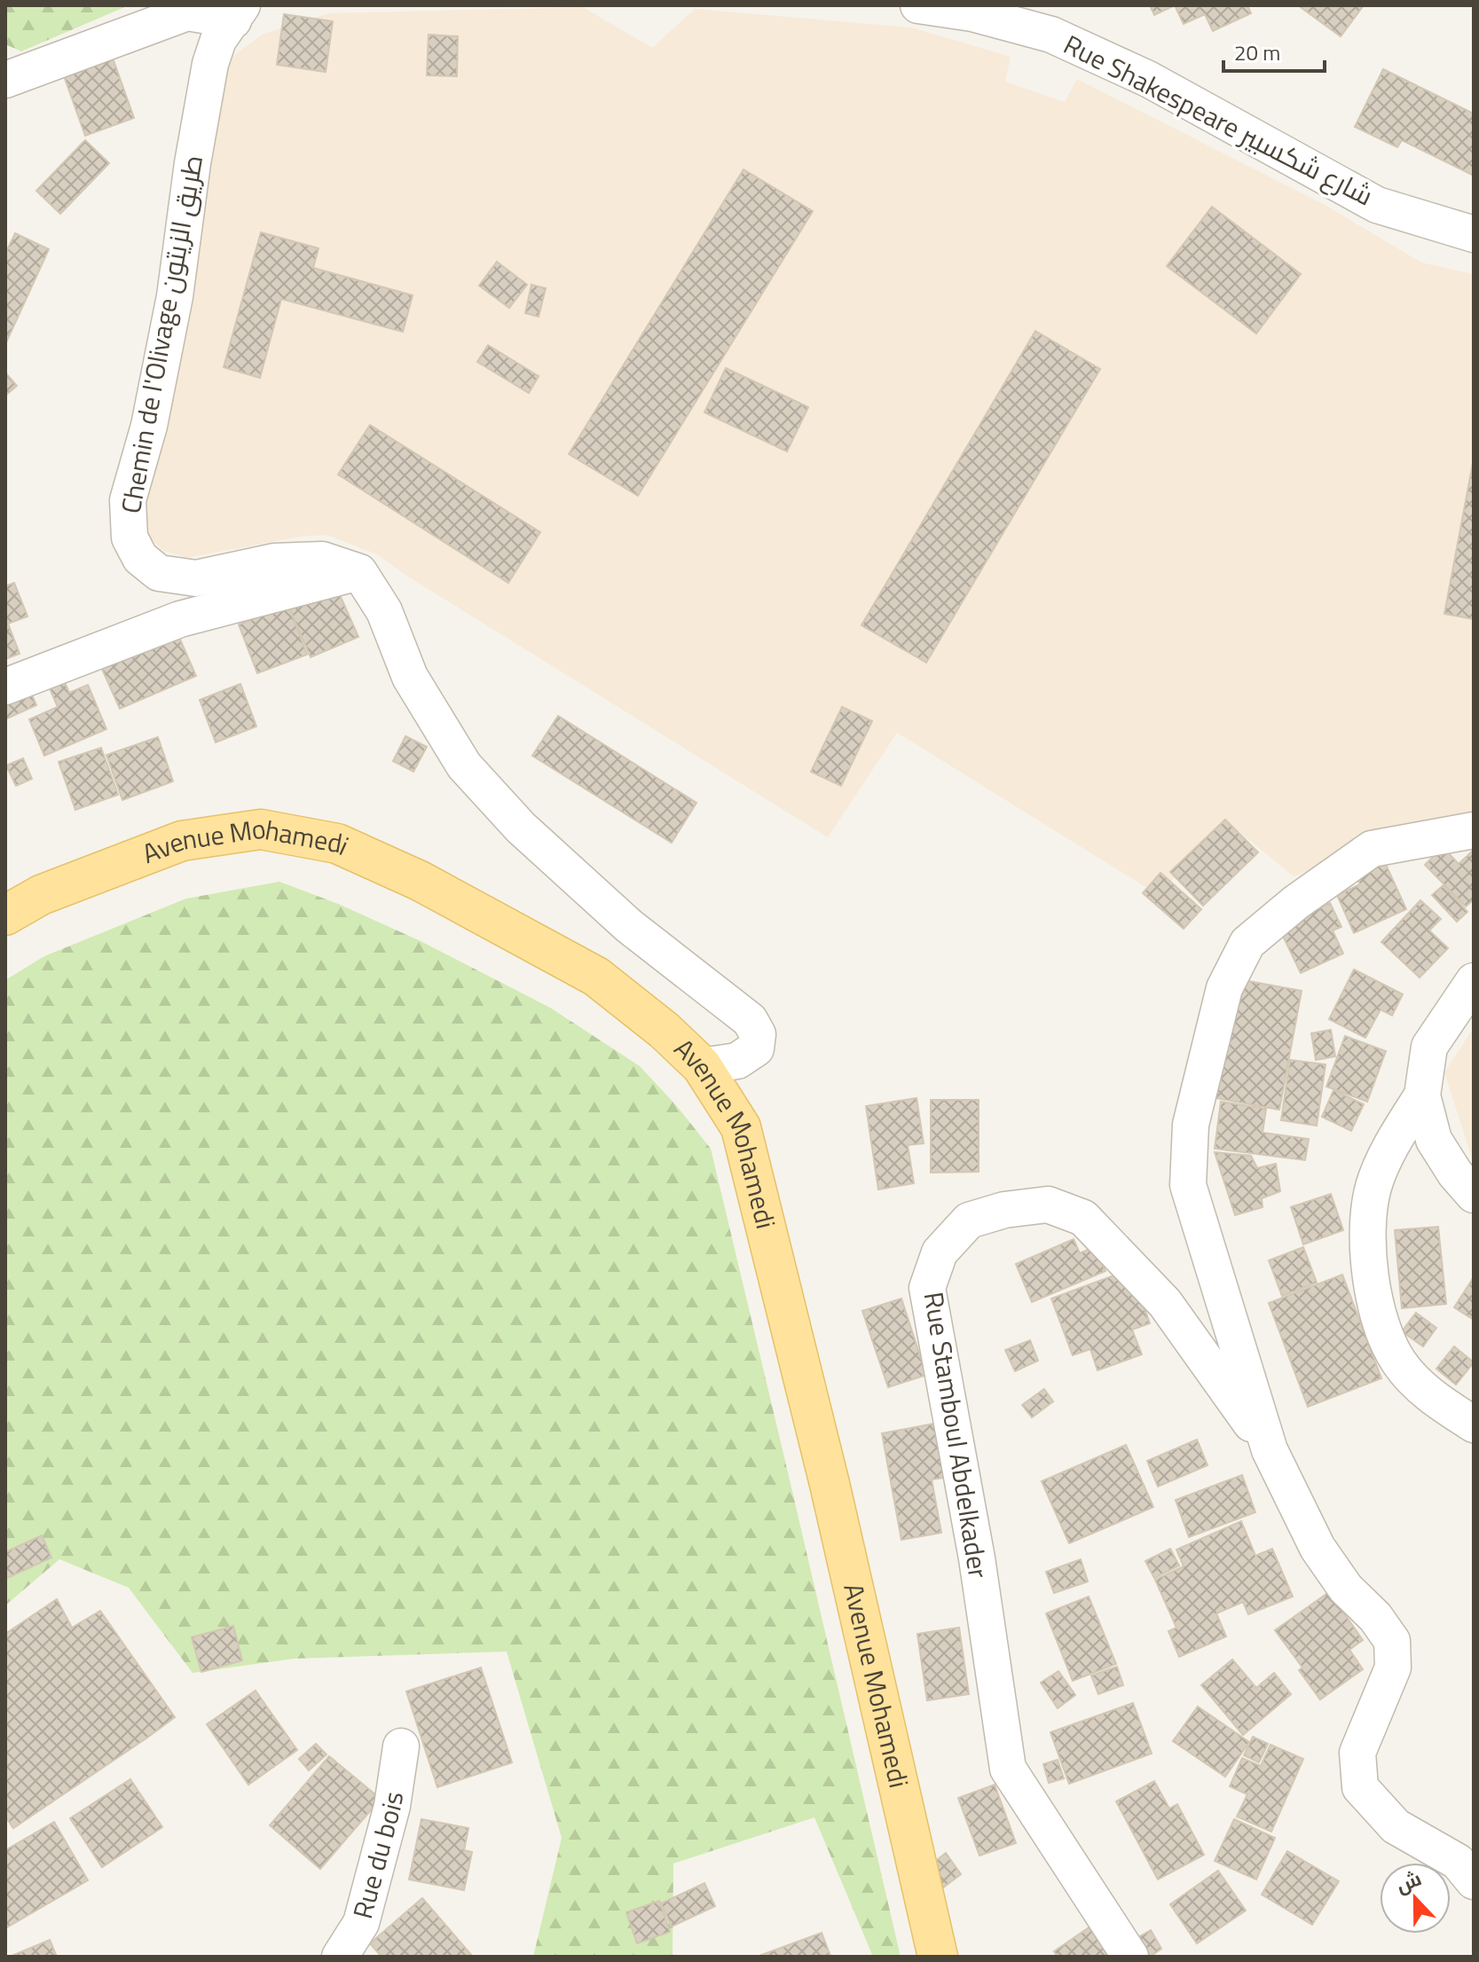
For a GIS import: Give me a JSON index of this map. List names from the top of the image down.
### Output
{
  "streets": {
    "main road": ["Avenue Mohamedi"],
    "street": [
      "Rue Shakespeare شارع شكسبير",
      "Chemin de l'Olivage طريق الزيتون",
      "Rue Stamboul Abdelkader",
      "Rue du bois"
    ]
  },
  "scale_bar": "20 m",
  "north": "top"
}
